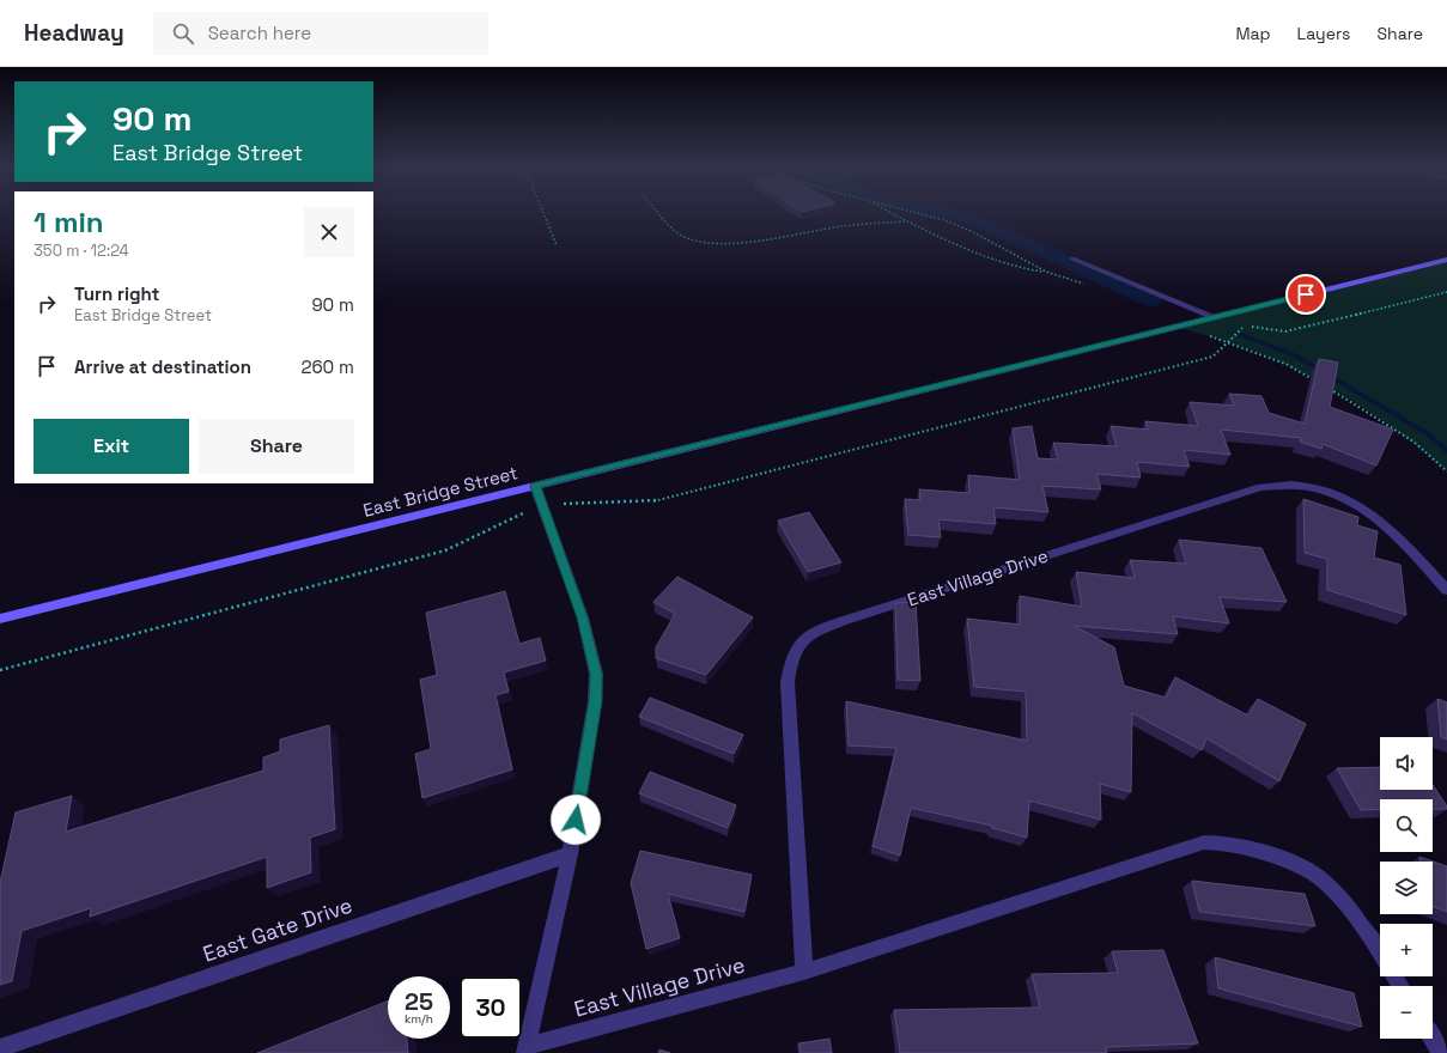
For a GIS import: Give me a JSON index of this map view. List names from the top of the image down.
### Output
{
  "streets": {
    "main road": ["East Bridge Street"],
    "street": ["East Village Drive", "East Gate Drive"]
  },
  "page": {
    "header": "Headway",
    "search": "Search here",
    "nav": ["Map", "Layers", "Share"],
    "turn": ["90 m", "East Bridge Street"],
    "heading": ["1 min", "350 m · 12:24"],
    "list": [
      {
        "name": "Turn right",
        "note": "East Bridge Street",
        "value": "90 m"
      },
      {
        "name": "Arrive at destination",
        "value": "260 m"
      }
    ],
    "buttons": ["Exit", "Share"],
    "map_buttons": ["+", "−"],
    "speed": "25 km/h",
    "limit": "30"
  }
}
